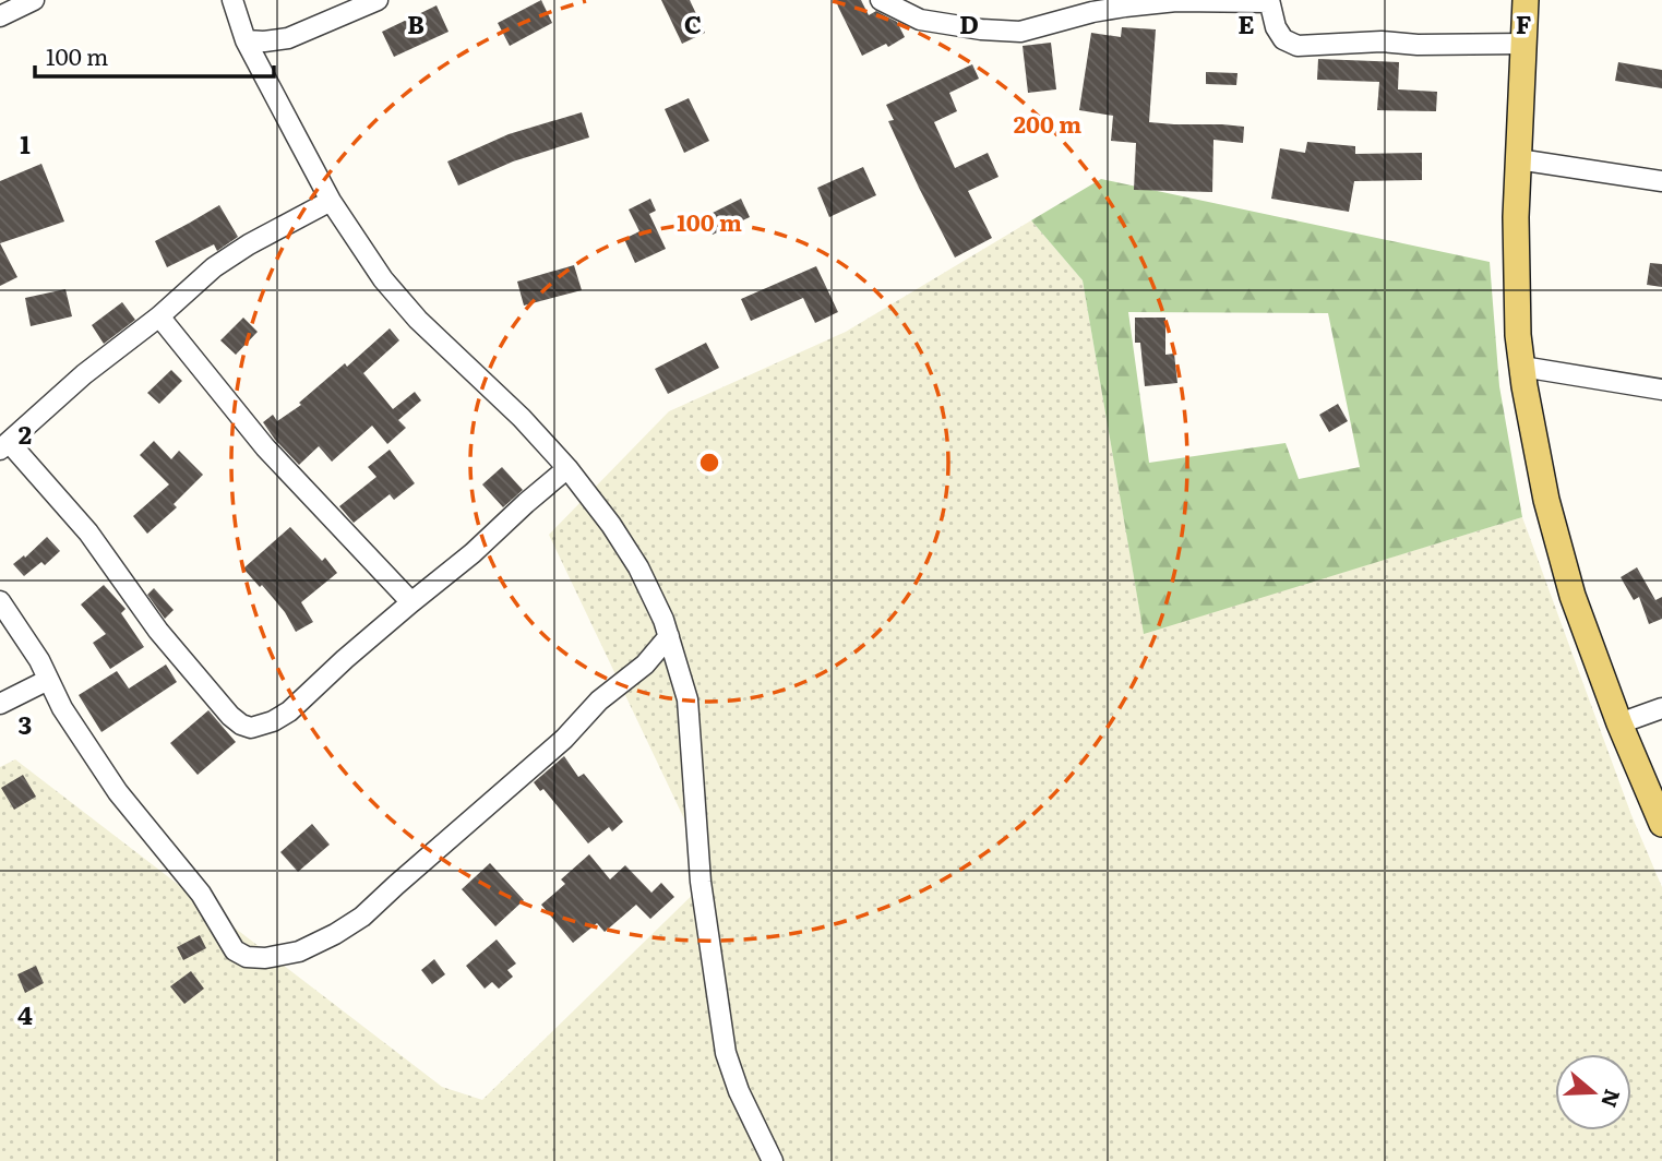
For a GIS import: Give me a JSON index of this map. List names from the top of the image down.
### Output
{
  "scale_bar": "100 m",
  "north": "right",
  "grid": {
    "columns": [
      "B",
      "C",
      "D",
      "E",
      "F"
    ],
    "rows": [
      "1",
      "2",
      "3",
      "4"
    ]
  },
  "rings": ["200 m", "100 m"]
}
